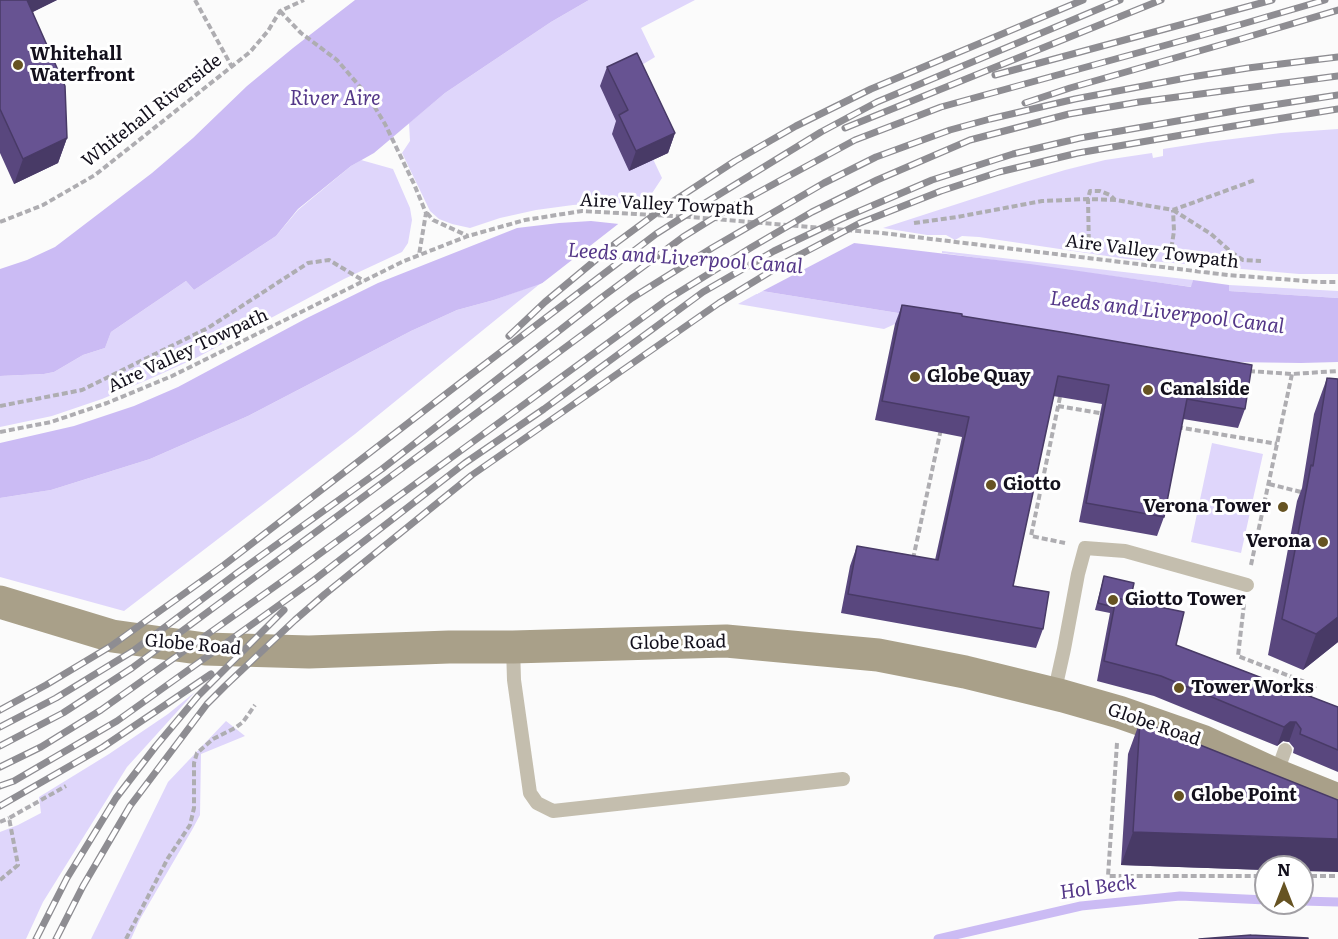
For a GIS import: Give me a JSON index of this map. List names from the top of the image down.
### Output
{
  "streets": {
    "street": ["Globe Road"],
    "path": ["Whitehall Riverside", "Aire Valley Towpath"]
  },
  "water": ["River Aire", "Leeds and Liverpool Canal", "Hol Beck"],
  "places": [
    "Whitehall Waterfront",
    "Globe Quay",
    "Canalside",
    "Giotto",
    "Verona Tower",
    "Verona",
    "Giotto Tower",
    "Tower Works",
    "Globe Point"
  ],
  "north": "top"
}
